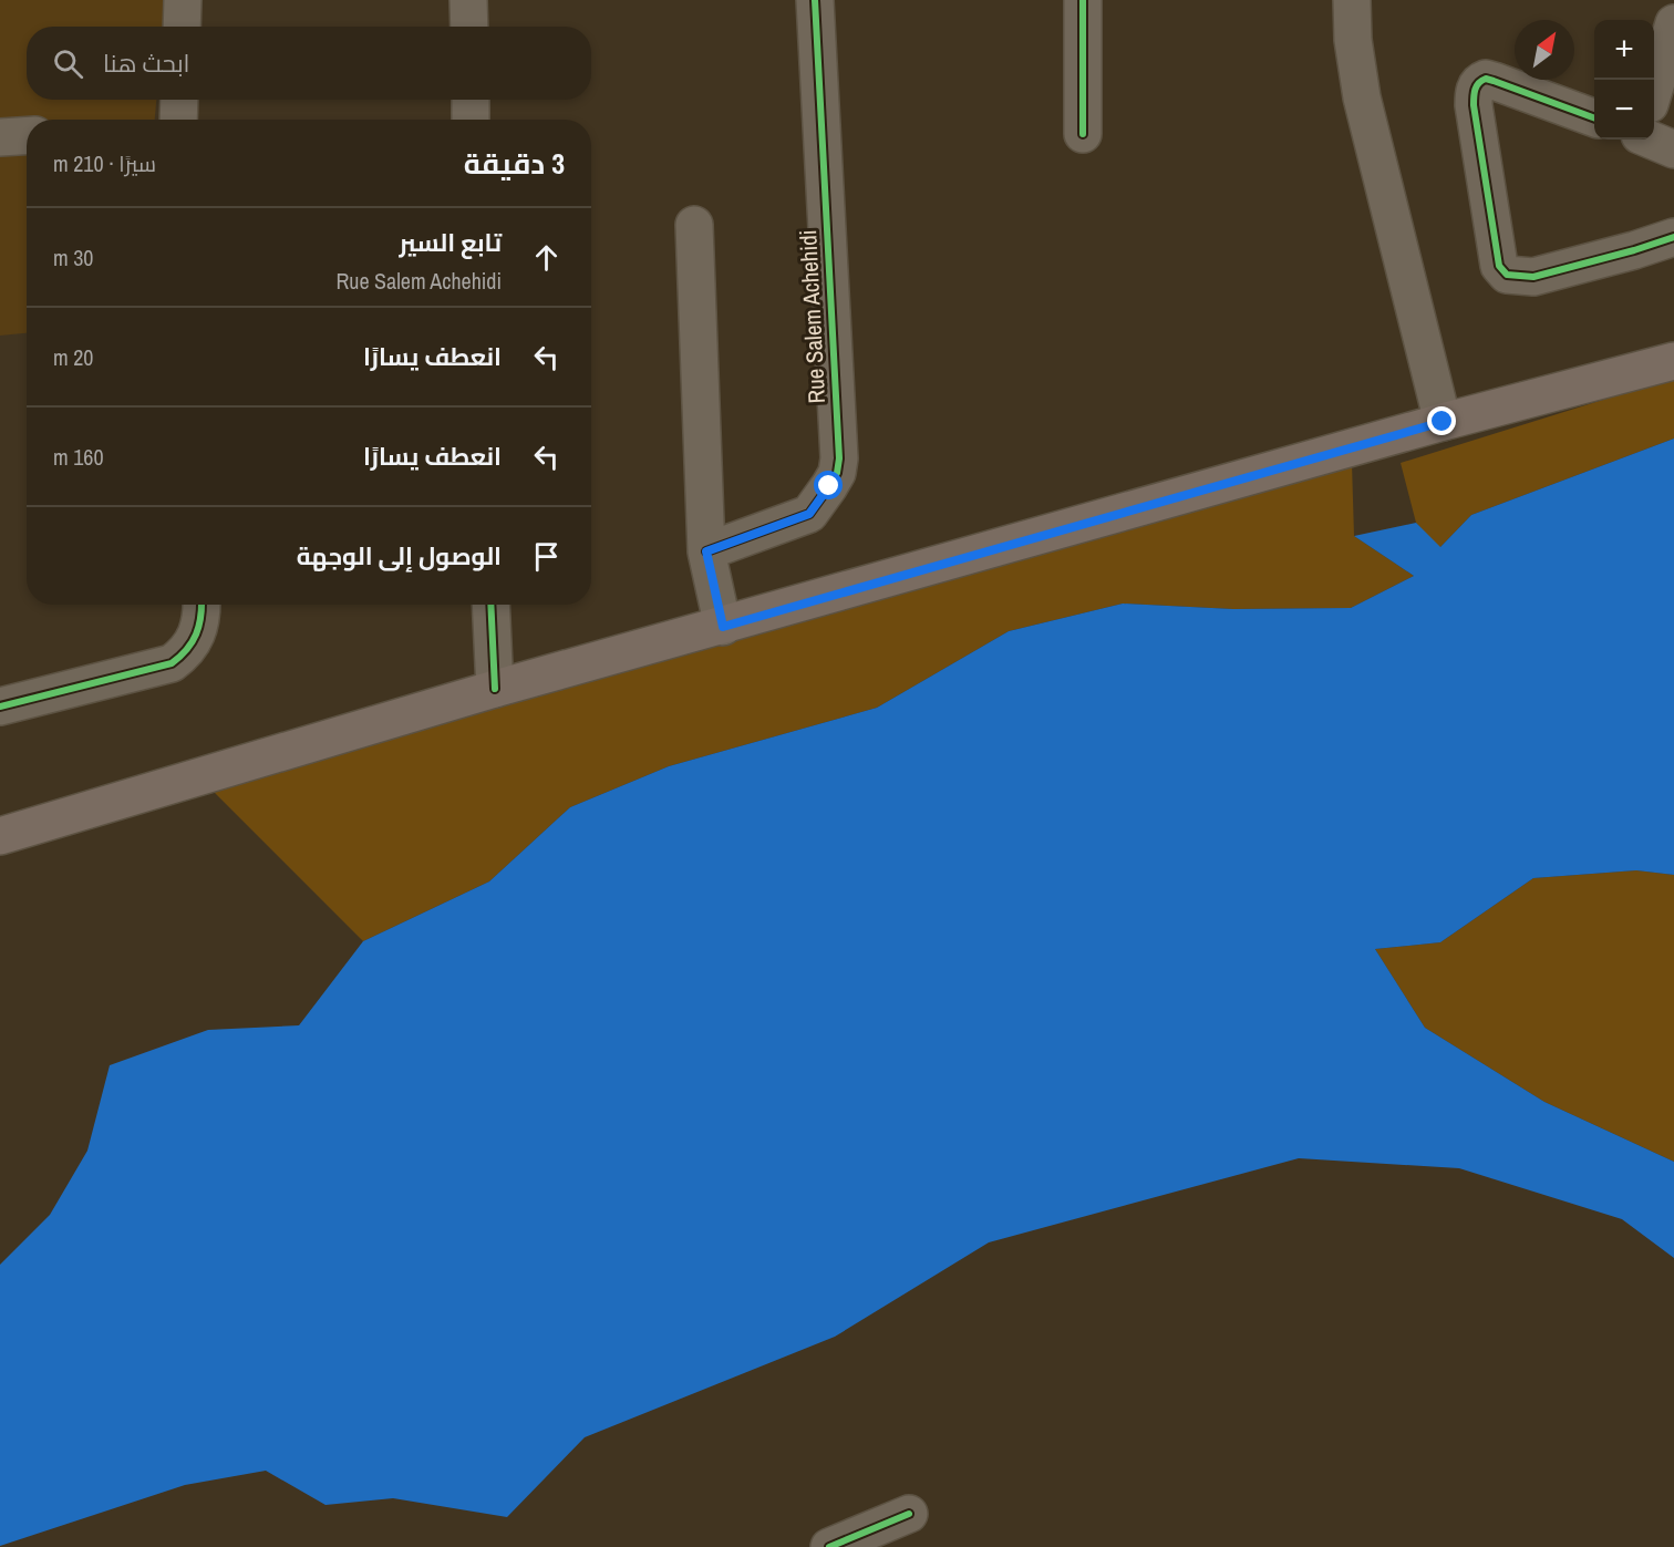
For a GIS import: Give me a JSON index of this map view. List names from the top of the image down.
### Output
{
  "streets": {
    "street": ["Rue Salem Achehidi"]
  },
  "north": "top right",
  "page": {
    "map_buttons": ["+", "−"],
    "search": "ابحث هنا",
    "heading": ["3 دقيقة", "سيرًا · 210 m"],
    "list": [
      ["تابع السير", "Rue Salem Achehidi", "30 m"],
      ["انعطف يسارًا", "20 m"],
      ["انعطف يسارًا", "160 m"],
      "الوصول إلى الوجهة"
    ]
  }
}
